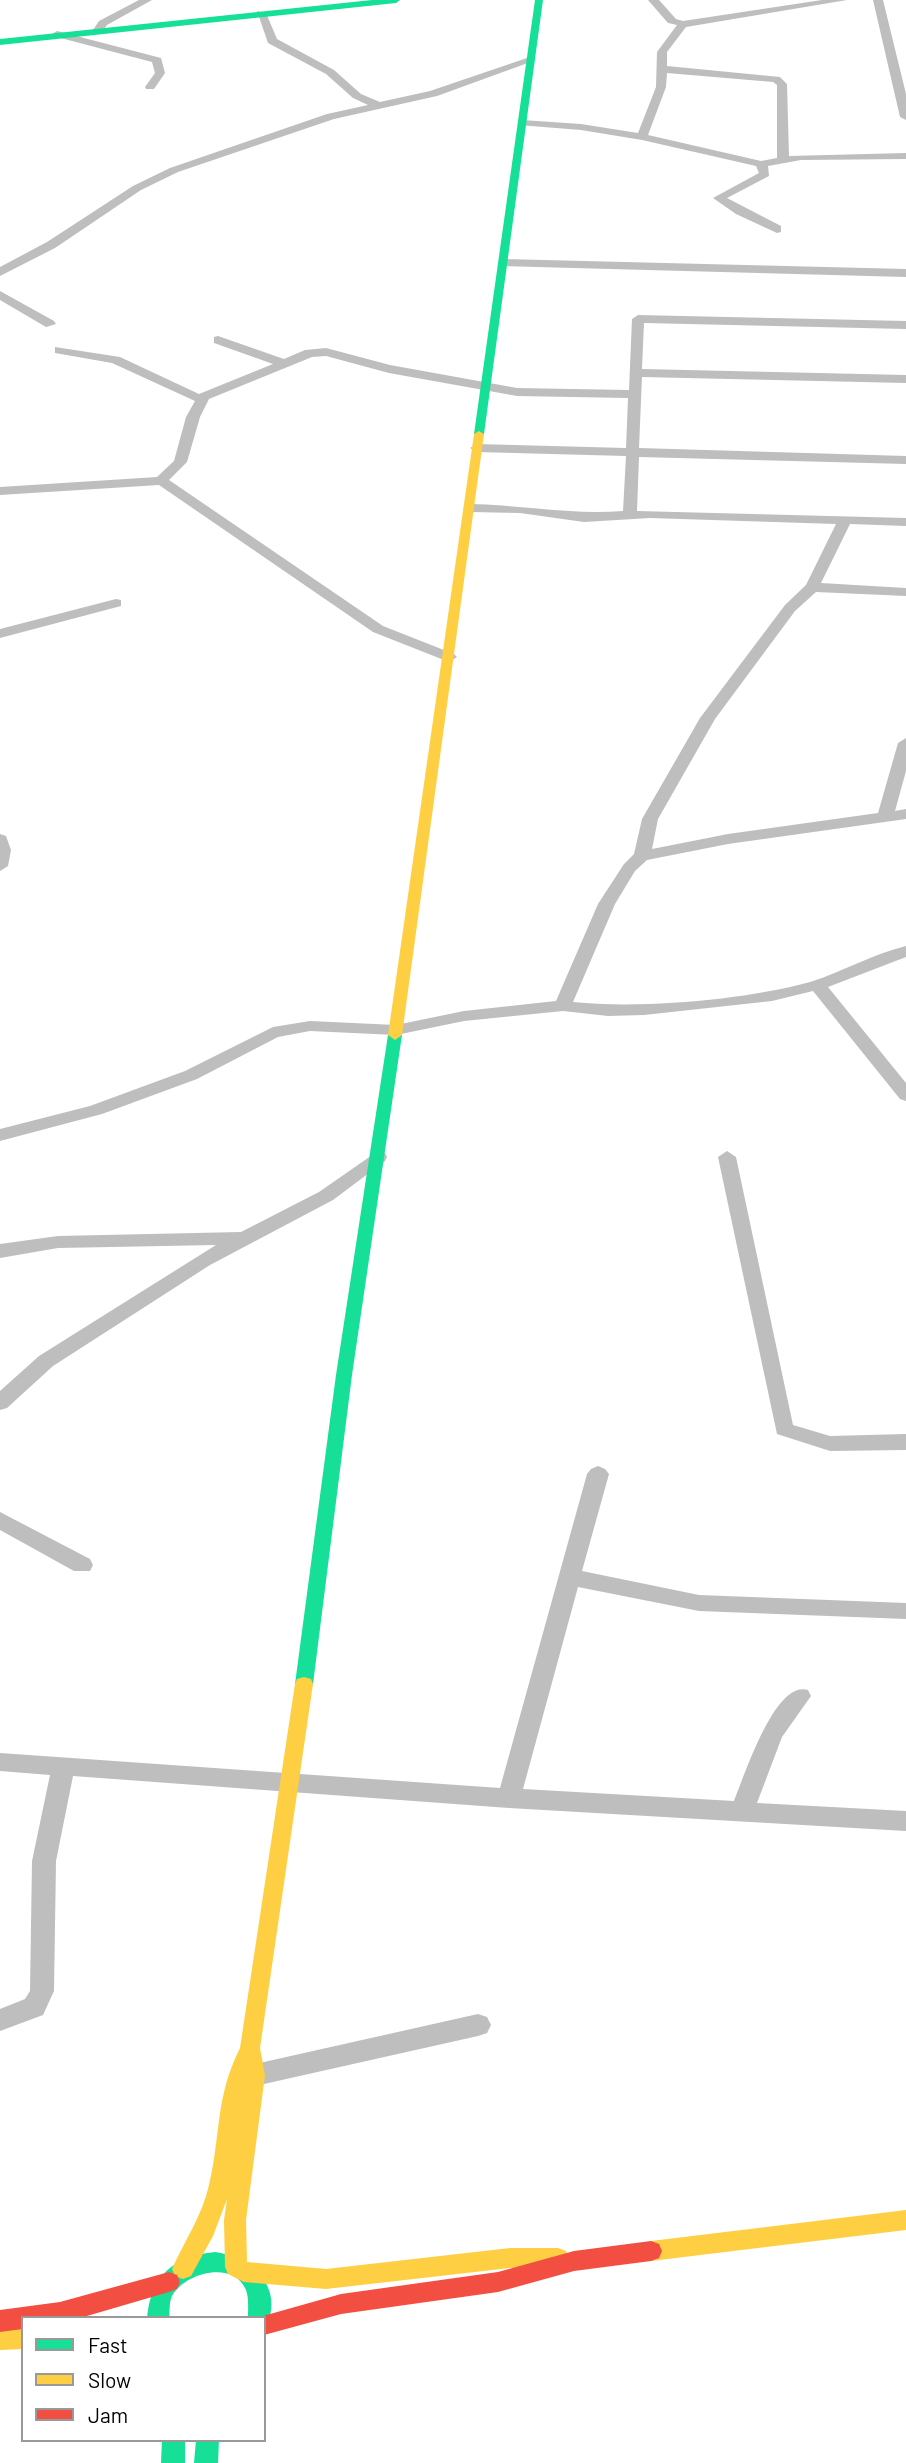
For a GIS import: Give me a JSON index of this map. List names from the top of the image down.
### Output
{
  "legend": ["Fast", "Slow", "Jam"]
}
